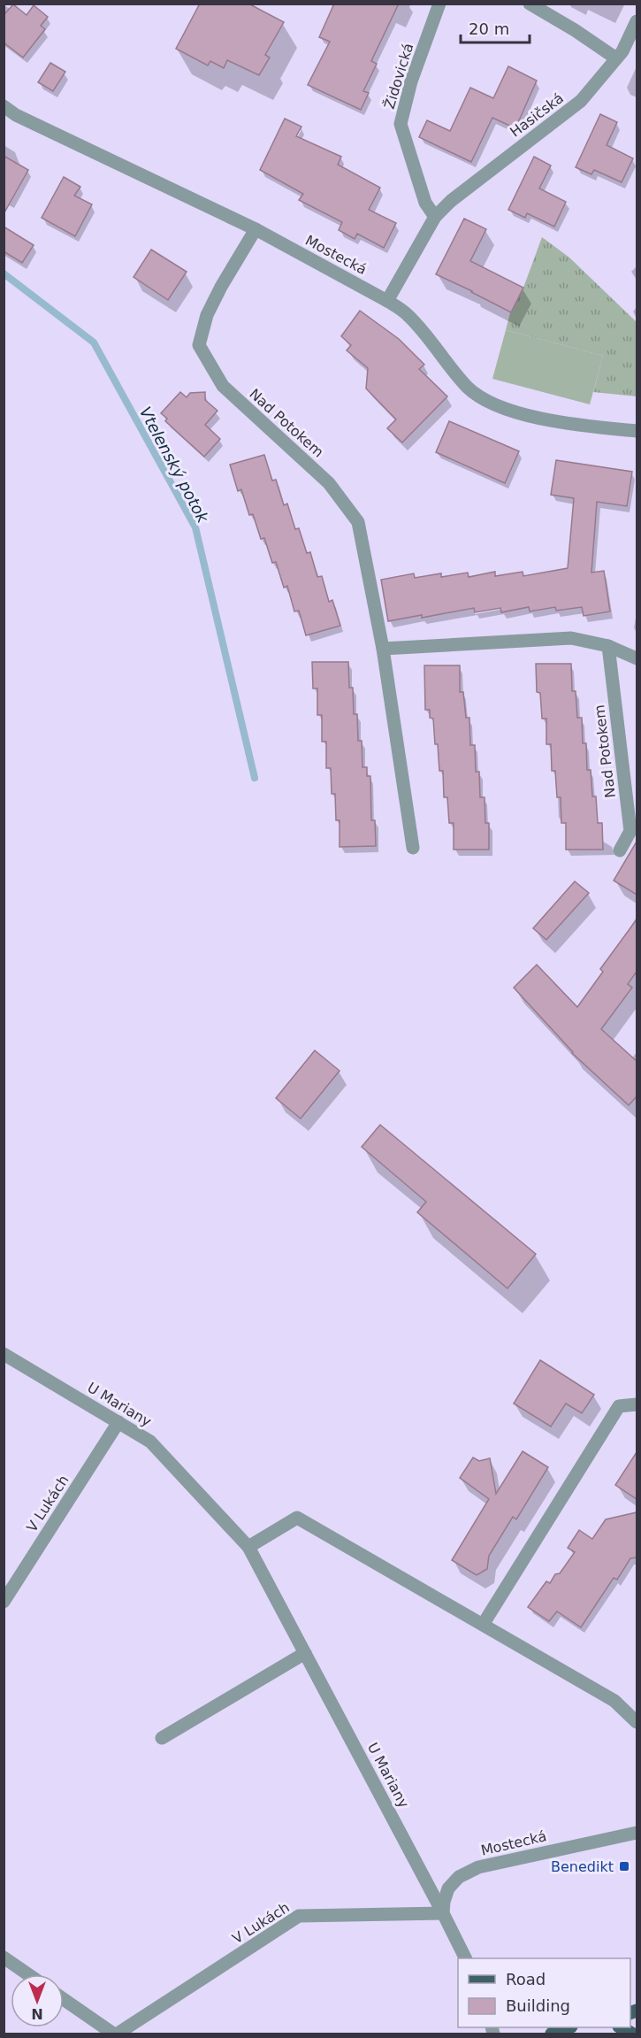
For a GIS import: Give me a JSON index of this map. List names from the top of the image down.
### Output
{
  "streets": {
    "street": [
      "Židovická",
      "Hasičská",
      "Mostecká",
      "Nad Potokem",
      "U Mariany",
      "V Lukách"
    ]
  },
  "crossings": [
    ["Židovická", "Hasičská"],
    ["Hasičská", "Mostecká"],
    ["Mostecká", "Nad Potokem"],
    ["Mostecká", "U Mariany"],
    ["Mostecká", "V Lukách"],
    ["U Mariany", "V Lukách"]
  ],
  "water": ["Vtelenský potok"],
  "places": {
    "transit": ["Benedikt"]
  },
  "legend": ["Road", "Building"],
  "scale_bar": "20 m",
  "north": "bottom"
}
